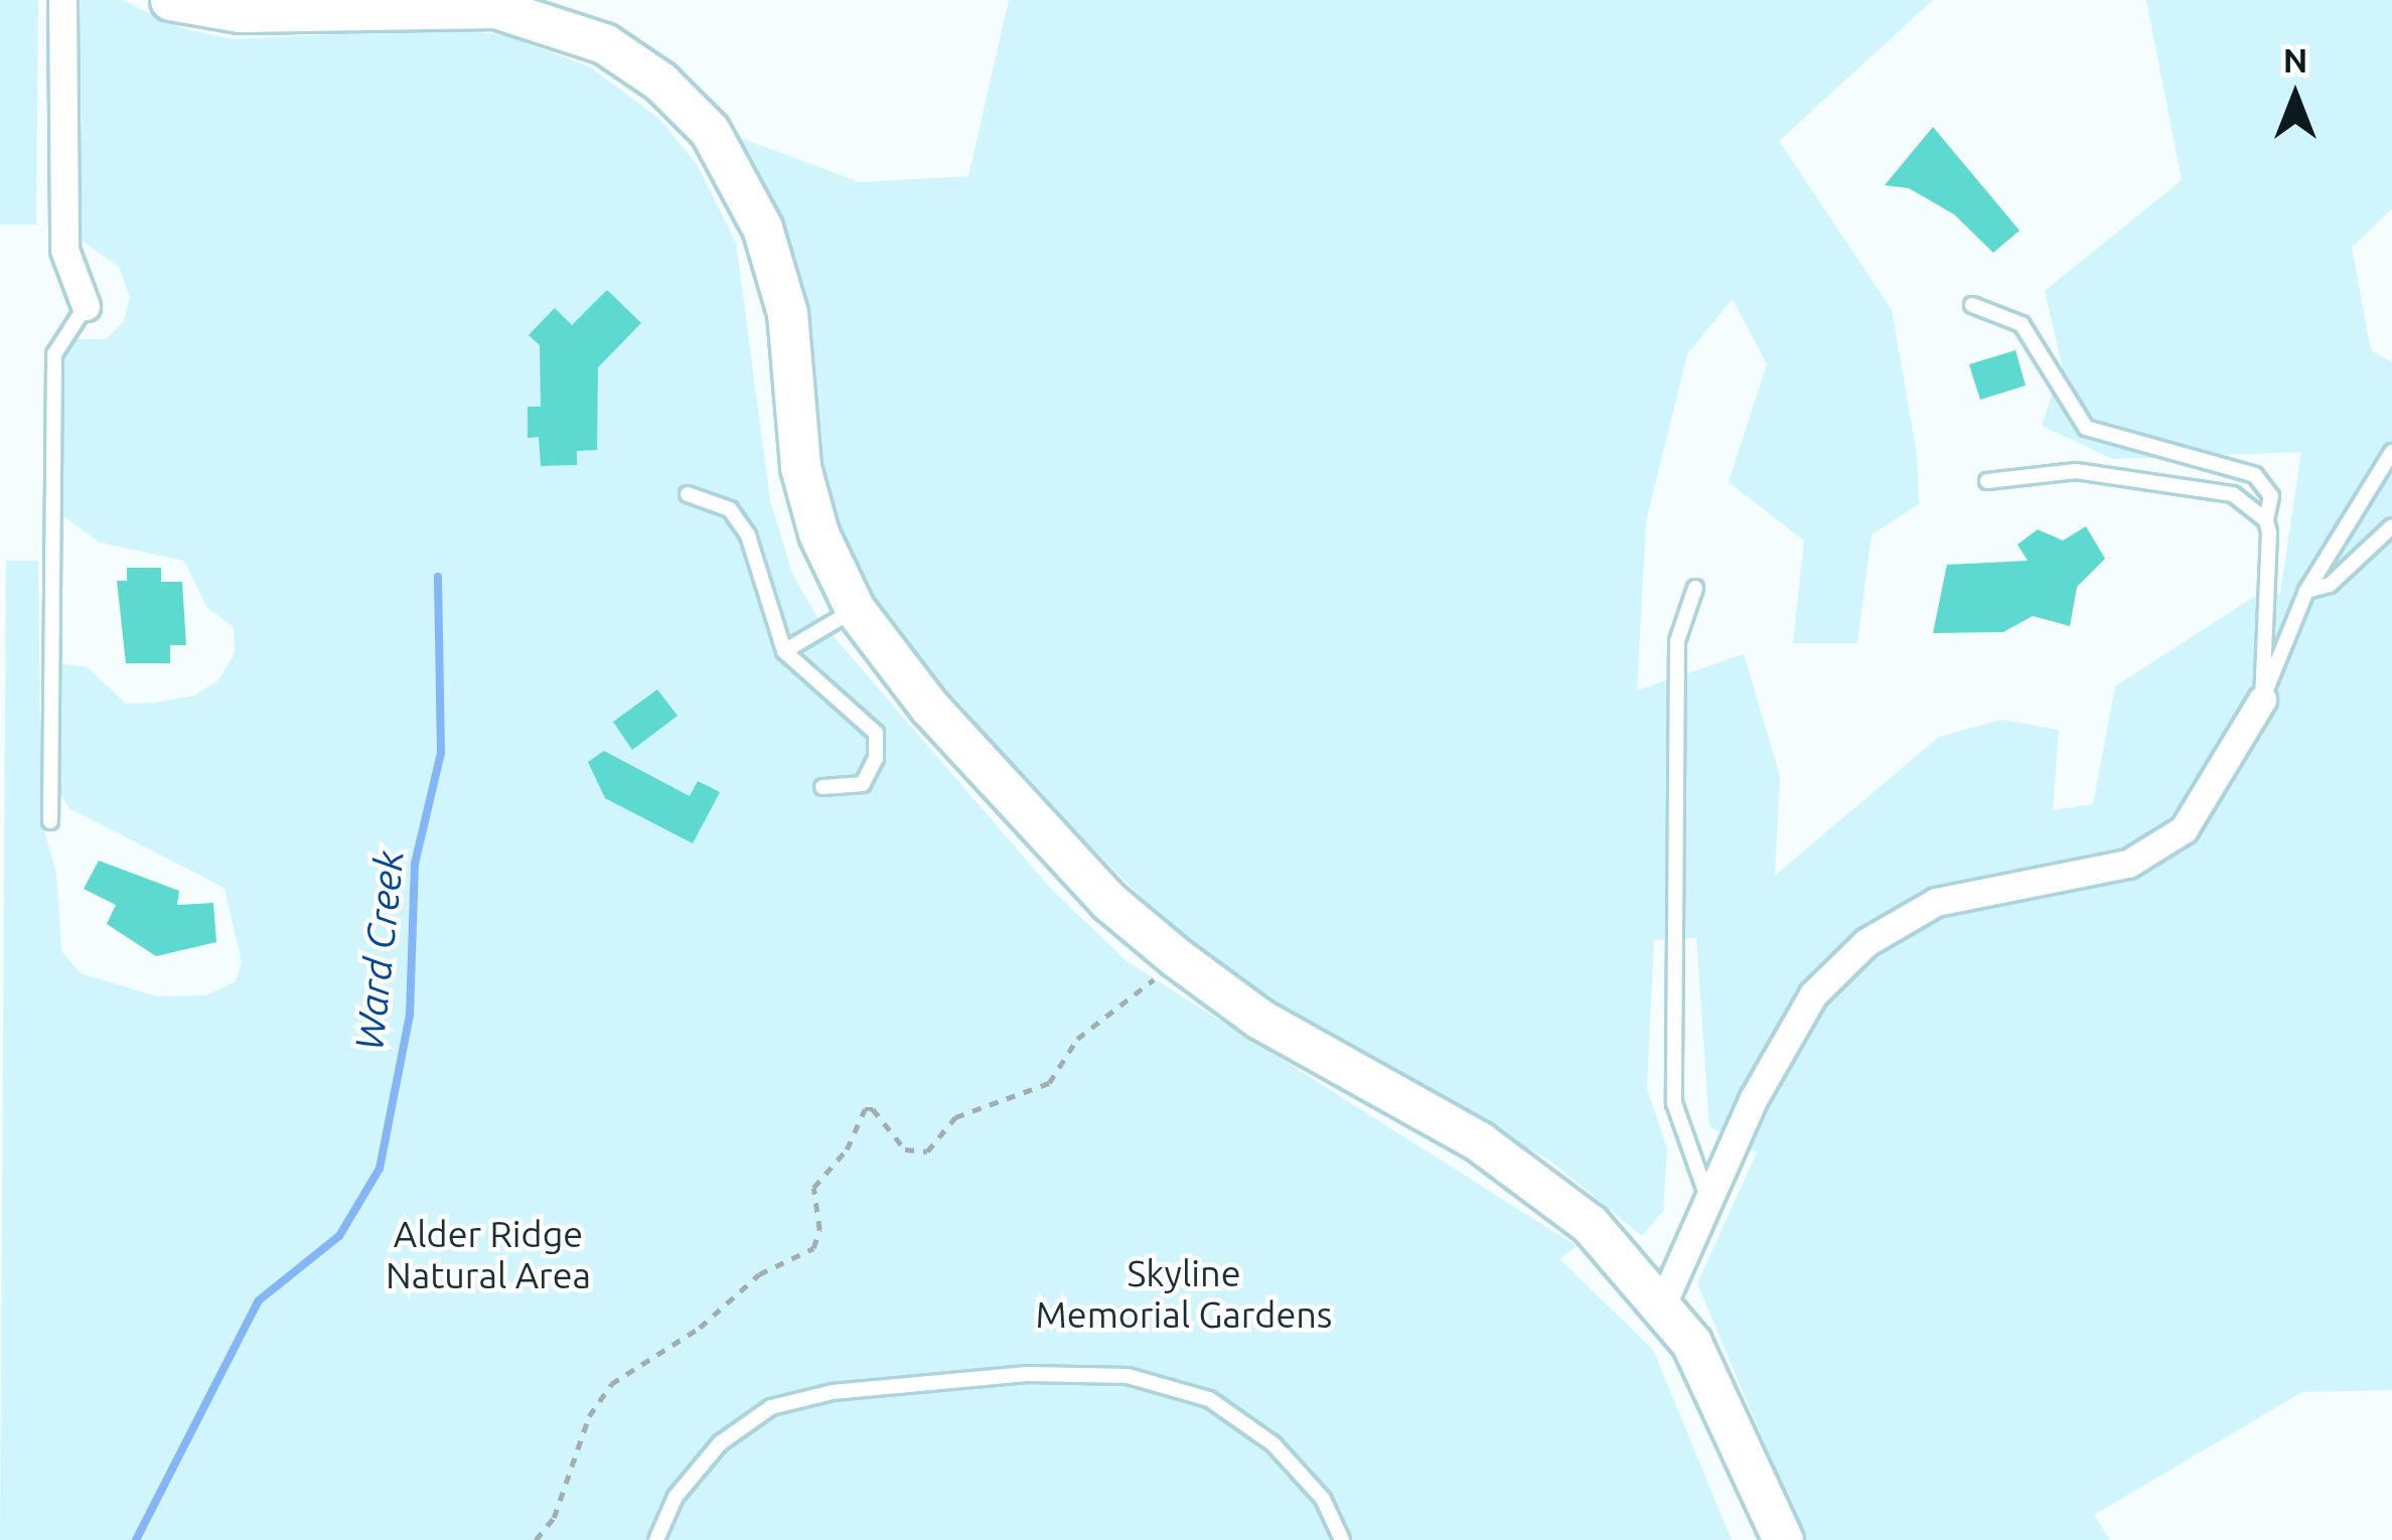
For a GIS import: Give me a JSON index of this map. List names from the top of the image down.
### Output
{
  "water": ["Ward Creek"],
  "parks": ["Alder Ridge Natural Area", "Skyline Memorial Gardens"],
  "north": "top"
}
